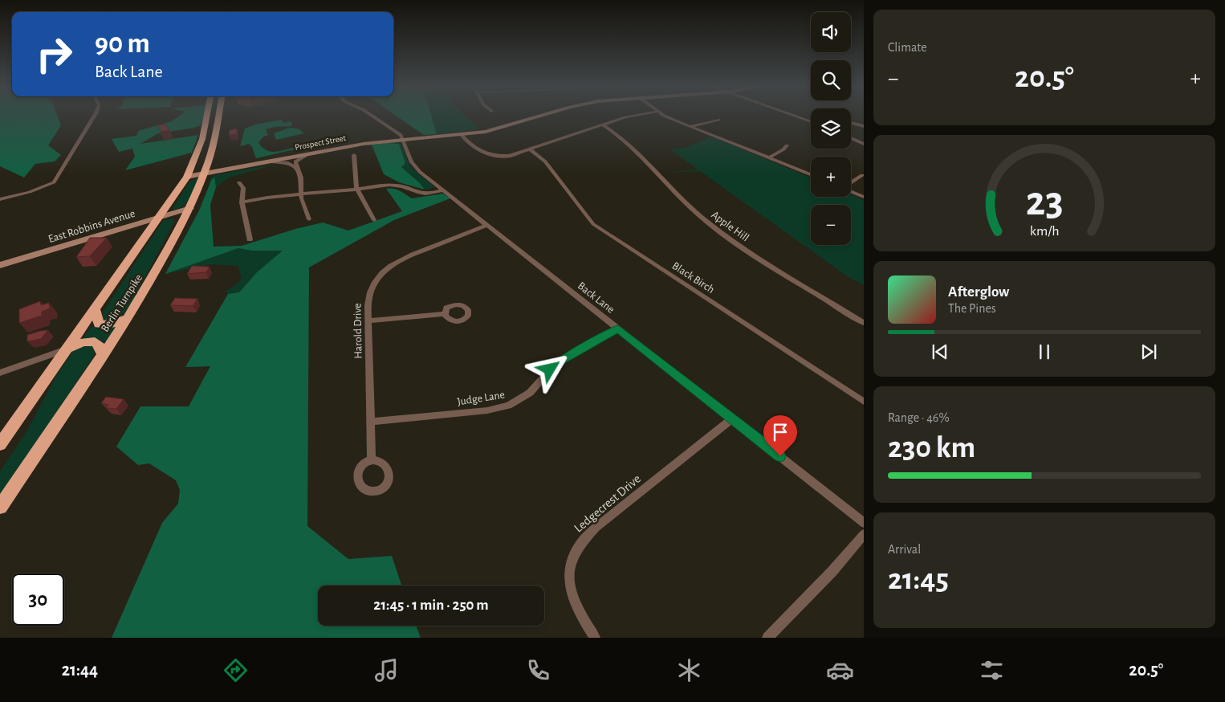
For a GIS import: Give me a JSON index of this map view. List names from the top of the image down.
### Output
{
  "streets": {
    "highway": ["Berlin Turnpike"],
    "main road": ["Prospect Street", "East Robbins Avenue"],
    "street": [
      "Apple Hill",
      "Black Birch",
      "Back Lane",
      "Harold Drive",
      "Judge Lane",
      "Ledgecrest Drive"
    ]
  },
  "crossings": [
    ["Prospect Street", "Back Lane"],
    ["Prospect Street", "Berlin Turnpike"],
    ["East Robbins Avenue", "Berlin Turnpike"],
    ["Back Lane", "Harold Drive"],
    ["Back Lane", "Judge Lane"],
    ["Back Lane", "Ledgecrest Drive"],
    ["Harold Drive", "Judge Lane"]
  ],
  "page": {
    "tile": [
      "Climate",
      ["Range · 46%", "230 km"],
      ["Arrival", "21:45"]
    ],
    "map_buttons": ["+", "−"],
    "turn": ["90 m", "Back Lane"],
    "heat": ["−", "20.5°", "+"],
    "song": ["Afterglow", "The Pines"],
    "limit": "30",
    "trip": "21:45 · 1 min · 250 m",
    "tabs": ["21:44", "20.5°"],
    "gauge": ["23", "km/h"]
  }
}
